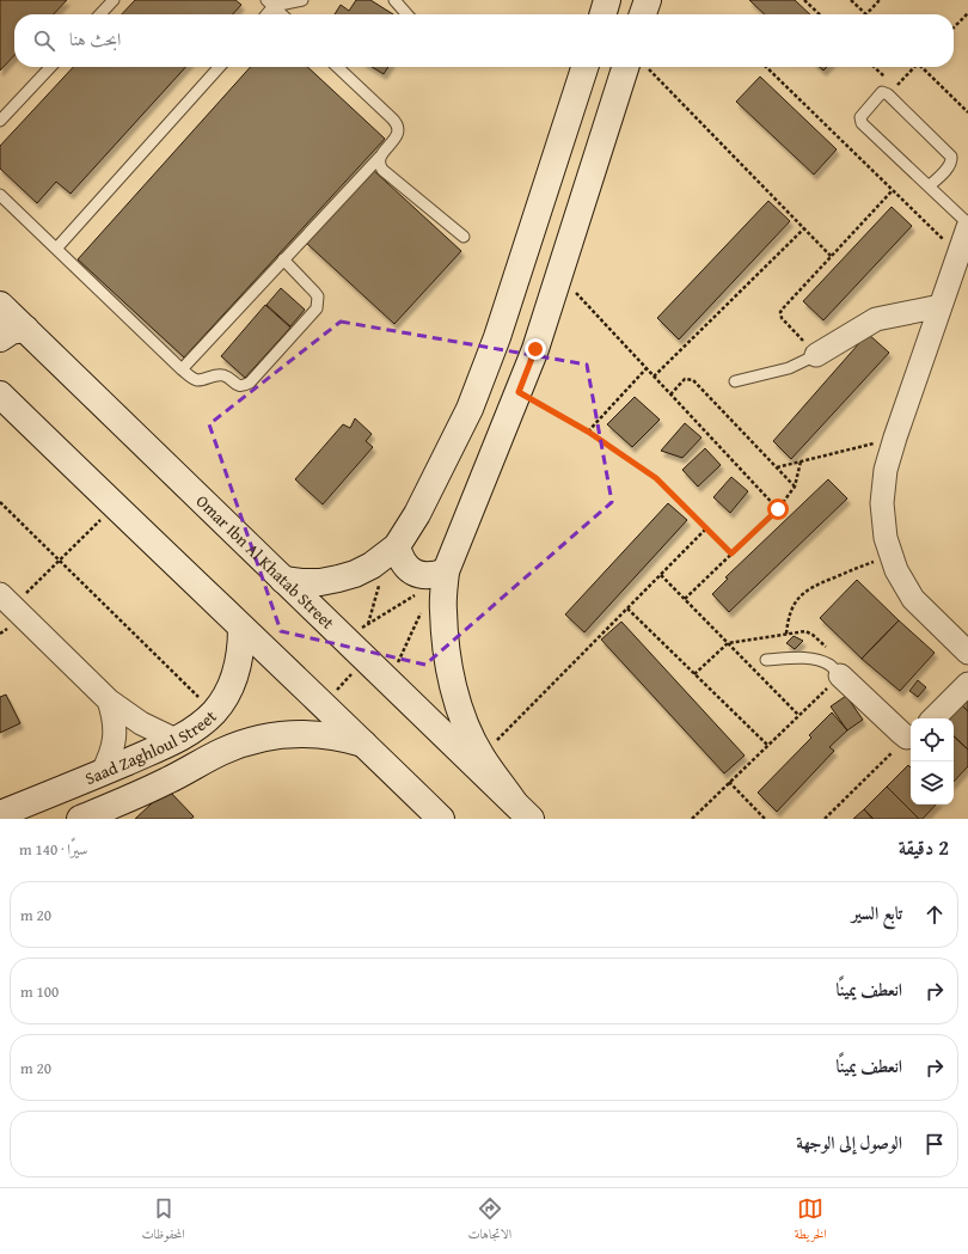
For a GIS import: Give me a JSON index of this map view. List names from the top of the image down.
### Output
{
  "streets": {
    "street": ["Omar Ibn Al Khatab Street", "Saad Zaghloul Street"]
  },
  "page": {
    "search": "ابحث هنا",
    "heading": ["2 دقيقة", "سيرًا · 140 m"],
    "list": [
      ["تابع السير", "20 m"],
      ["انعطف يمينًا", "100 m"],
      ["انعطف يمينًا", "20 m"],
      "الوصول إلى الوجهة"
    ],
    "nav": ["الخريطة", "الاتجاهات", "المحفوظات"]
  }
}
